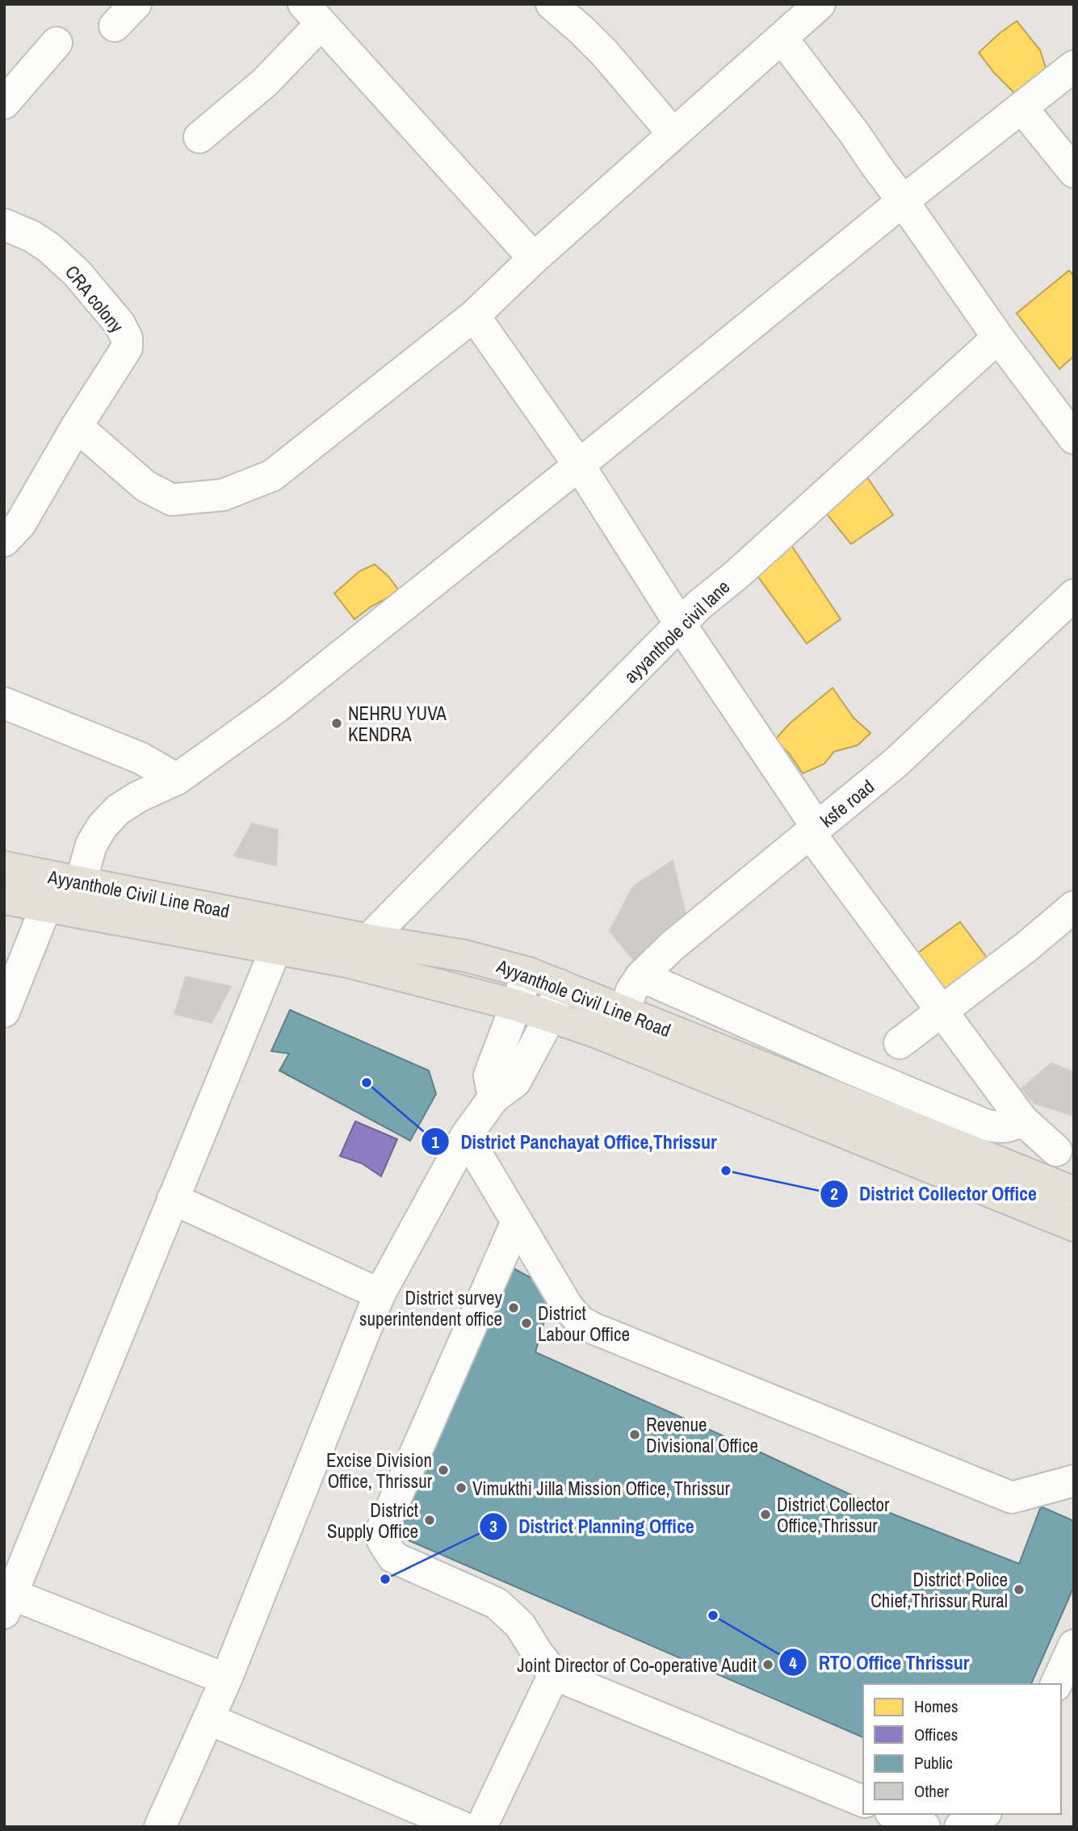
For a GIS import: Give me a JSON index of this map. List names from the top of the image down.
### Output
{
  "streets": {
    "main road": ["Ayyanthole Civil Line Road"],
    "street": ["CRA colony", "ayyanthole civil lane", "ksfe road"]
  },
  "crossings": [
    ["ayyanthole civil lane", "Ayyanthole Civil Line Road"],
    ["ksfe road", "Ayyanthole Civil Line Road"]
  ],
  "places": [
    "NEHRU YUVA KENDRA",
    "District Panchayat Office,Thrissur",
    "District Collector Office",
    "District survey superintendent office",
    "District Labour Office",
    "Revenue Divisional Office",
    "Excise Division Office, Thrissur",
    "Vimukthi Jilla Mission Office, Thrissur",
    "District Collector Office,Thrissur",
    "District Supply Office",
    "District Planning Office",
    "District Police Chief,Thrissur Rural",
    "RTO Office Thrissur",
    "Joint Director of Co-operative Audit"
  ],
  "legend": [
    "Homes",
    "Offices",
    "Public",
    "Other"
  ]
}
